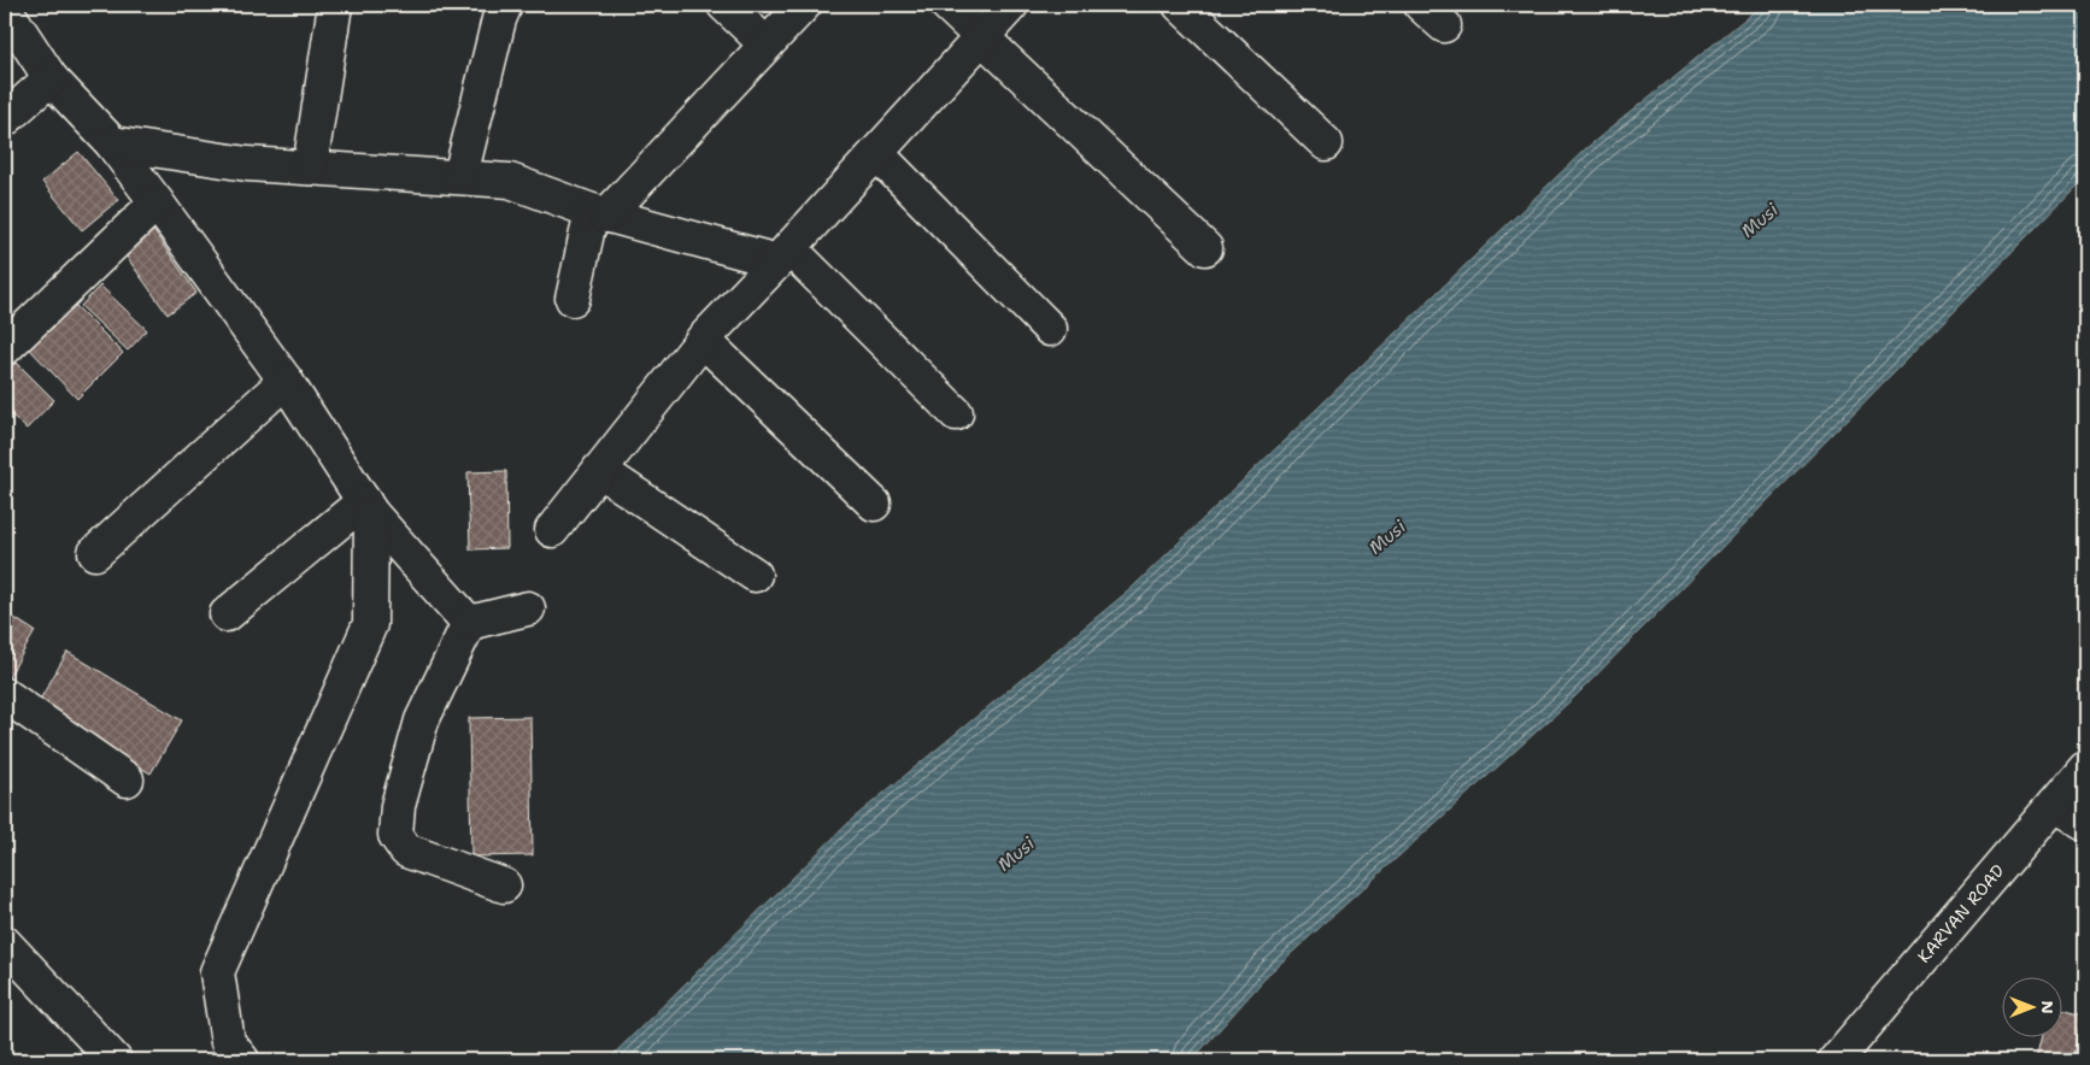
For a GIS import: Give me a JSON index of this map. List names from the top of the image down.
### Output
{
  "streets": {
    "street": ["KARVAN ROAD"]
  },
  "water": ["Musi"],
  "north": "right"
}
